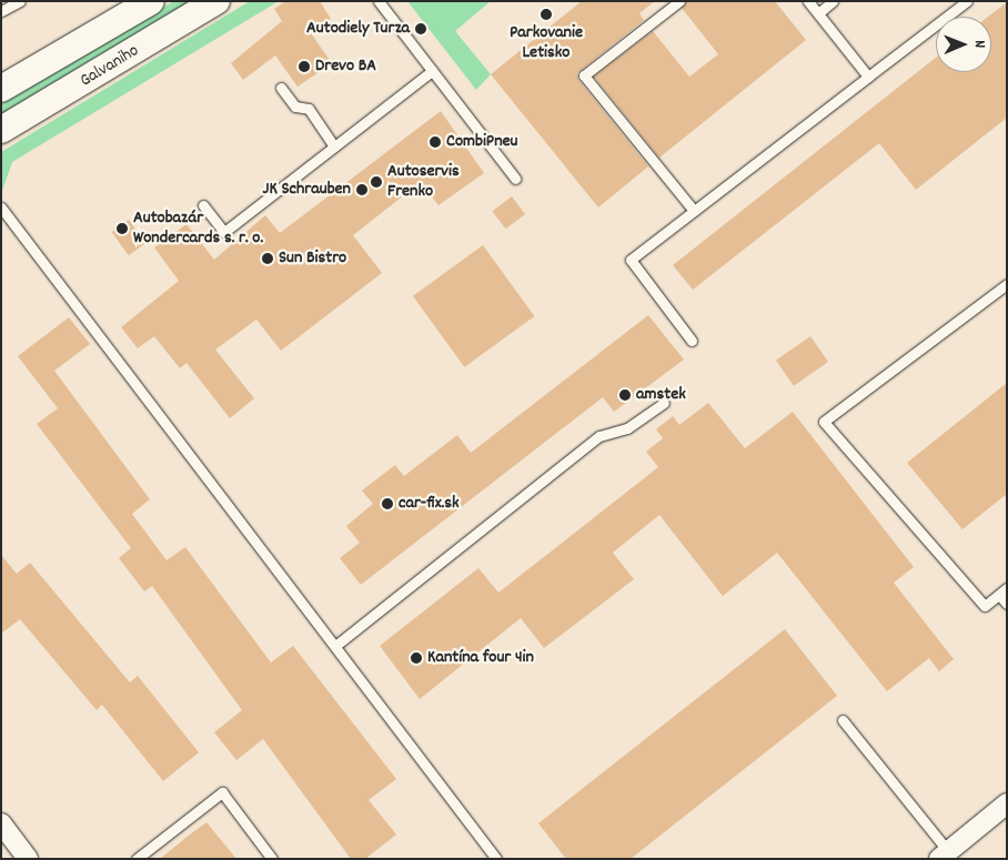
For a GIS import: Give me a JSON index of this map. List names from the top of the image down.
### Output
{
  "streets": {
    "main road": ["Galvaniho"]
  },
  "places": [
    "Parkovanie Letisko",
    "Autodiely Turza",
    "Drevo BA",
    "CombiPneu",
    "Autoservis Frenko",
    "JK Schrauben",
    "Autobazár Wondercards s. r. o.",
    "Sun Bistro",
    "amstek",
    "car-fix.sk",
    "Kantína four 4in"
  ],
  "north": "right"
}
